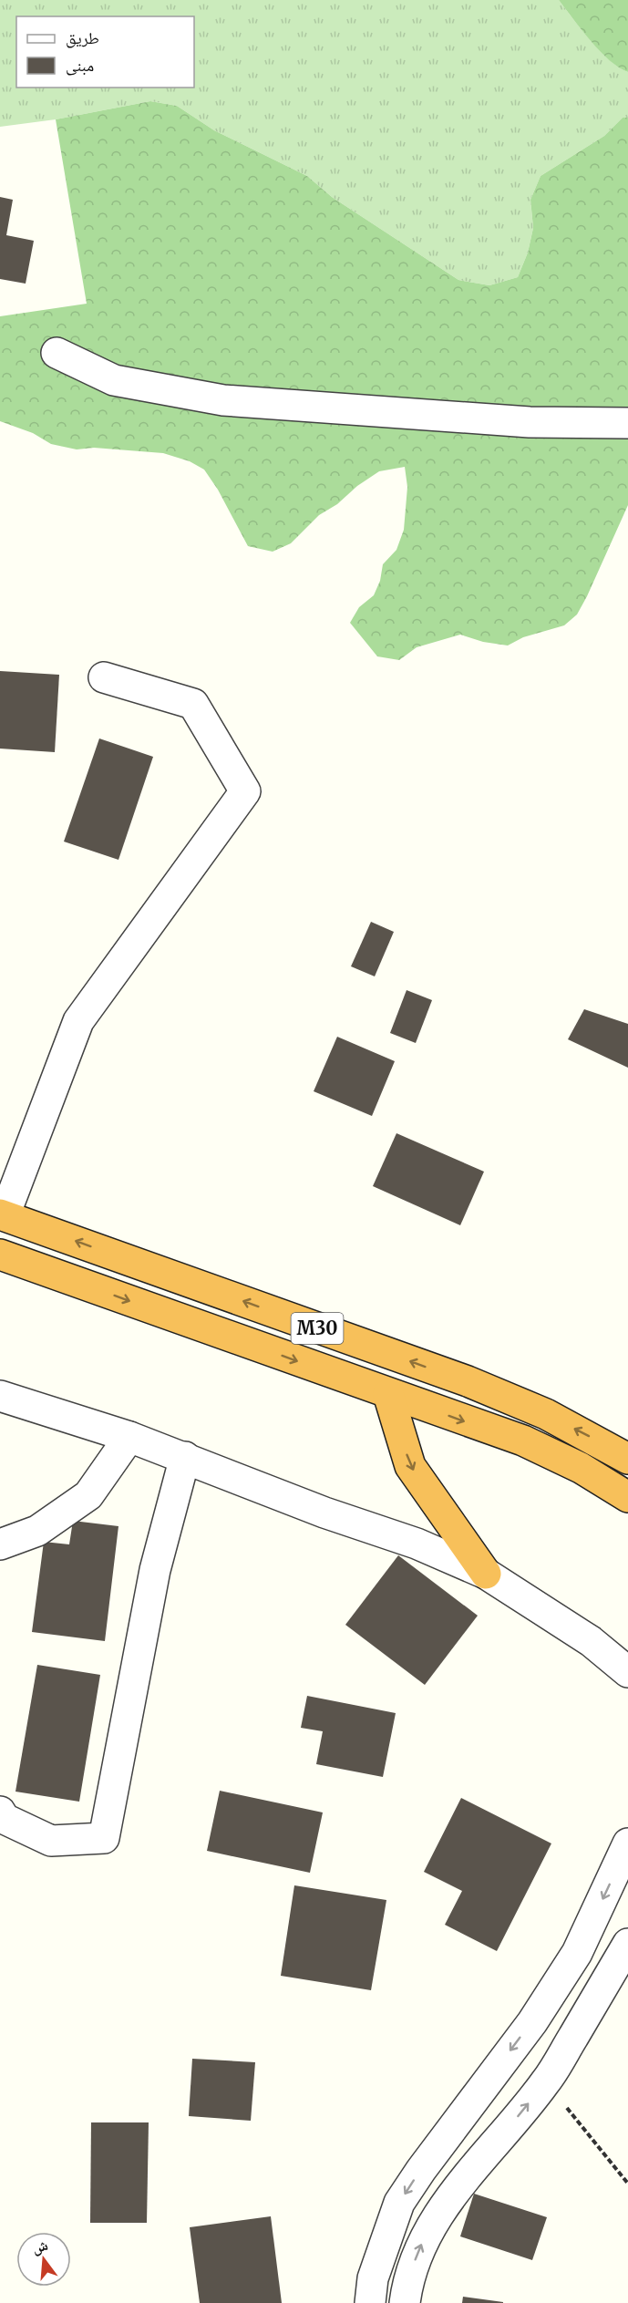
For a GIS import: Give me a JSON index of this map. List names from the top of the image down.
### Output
{
  "streets": {
    "highway": ["M30"]
  },
  "legend": ["طريق", "مبنى"],
  "north": "top"
}
